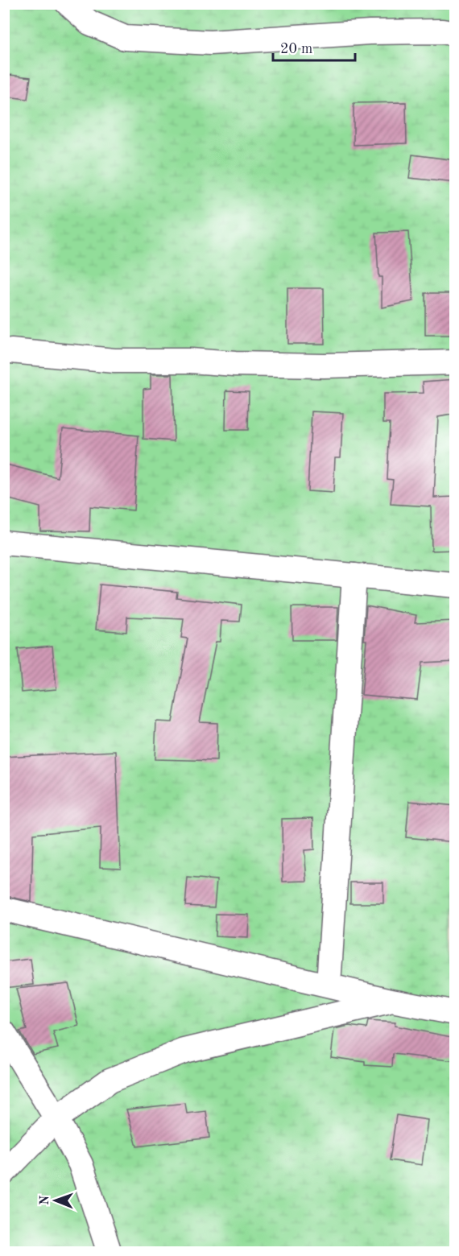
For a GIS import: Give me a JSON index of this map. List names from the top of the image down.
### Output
{
  "scale_bar": "20 m",
  "north": "left"
}
